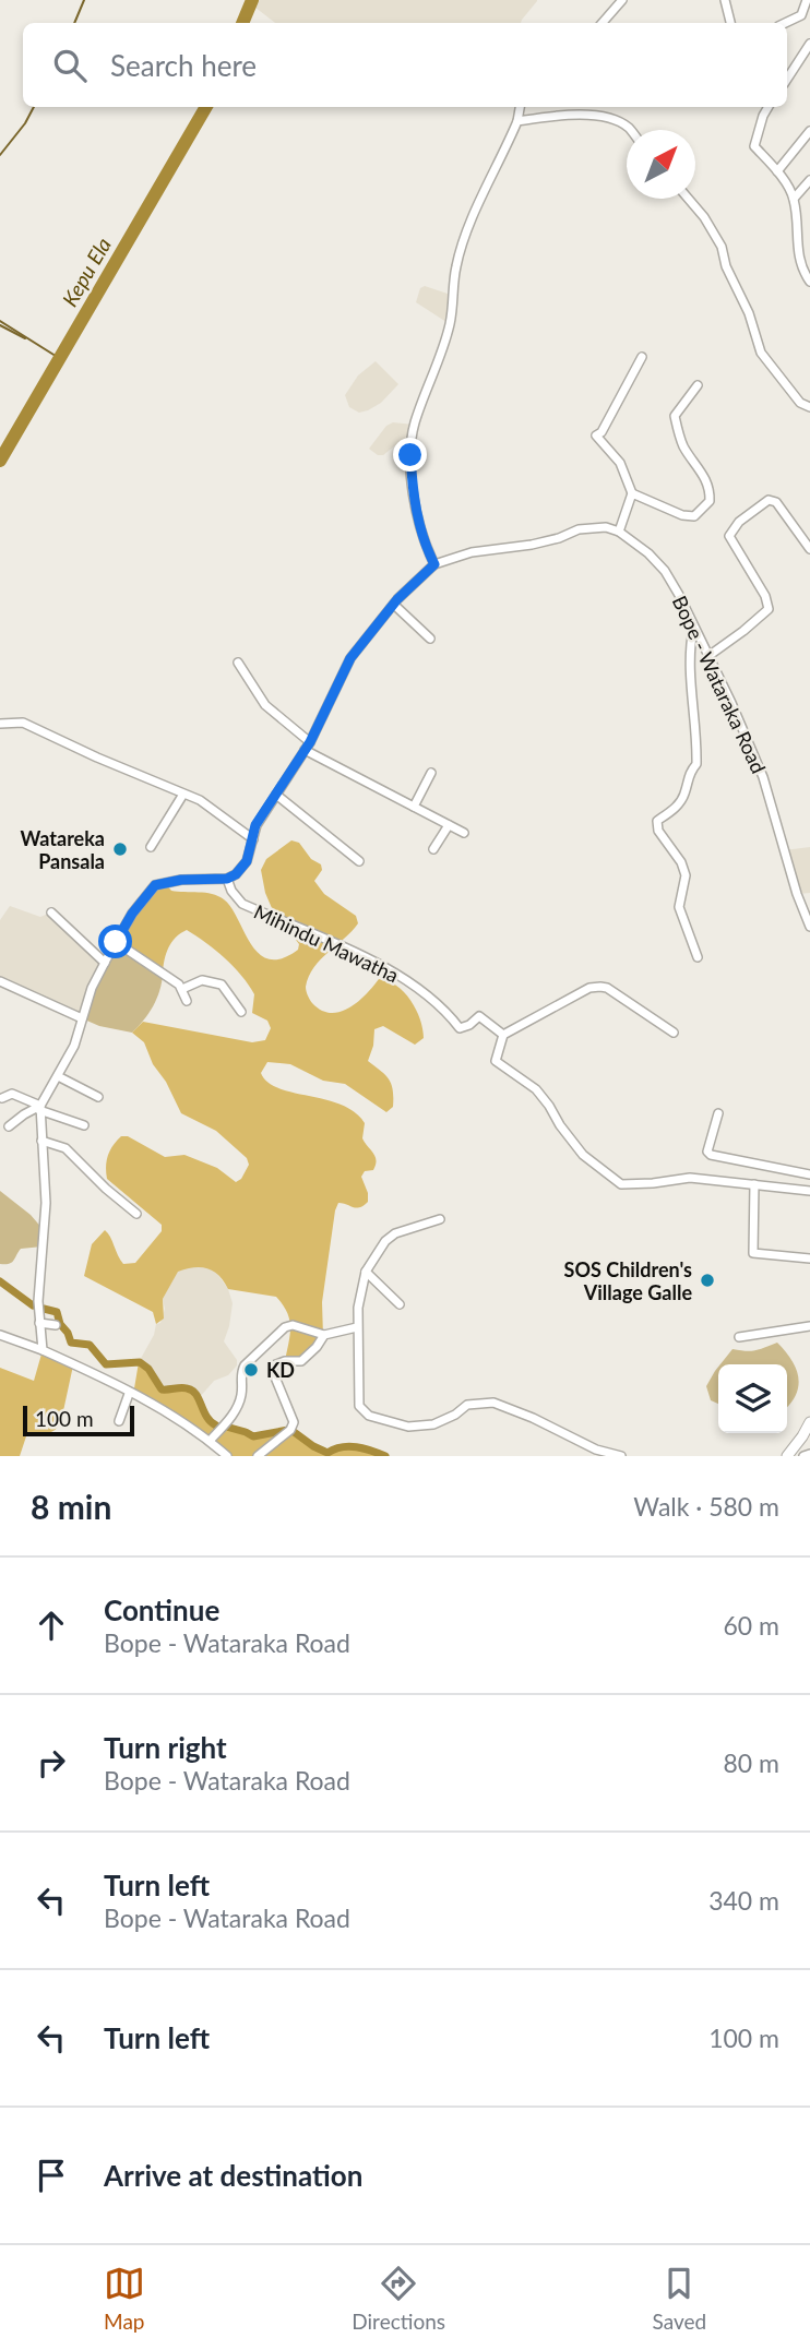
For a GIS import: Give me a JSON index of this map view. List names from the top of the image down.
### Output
{
  "streets": {
    "street": ["Bope - Wataraka Road", "Mihindu Mawatha"]
  },
  "water": ["Kepu Ela"],
  "places": ["Watareka Pansala", "SOS Children's Village Galle", "KD"],
  "scale_bar": "100 m",
  "north": "top right",
  "page": {
    "search": "Search here",
    "scale": "100 m",
    "heading": ["8 min", "Walk · 580 m"],
    "list": [
      ["Continue", "Bope - Wataraka Road", "60 m"],
      ["Turn right", "Bope - Wataraka Road", "80 m"],
      ["Turn left", "Bope - Wataraka Road", "340 m"],
      ["Turn left", "100 m"],
      "Arrive at destination"
    ],
    "nav": ["Map", "Directions", "Saved"]
  }
}
